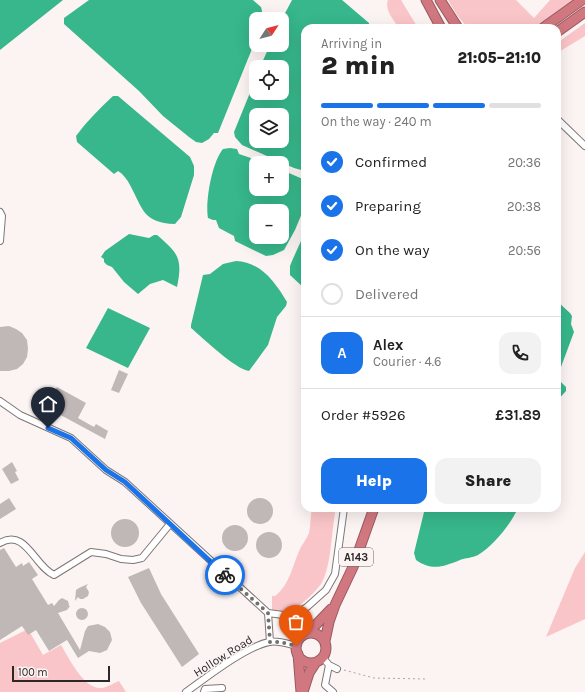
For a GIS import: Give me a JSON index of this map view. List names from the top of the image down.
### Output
{
  "streets": {
    "highway": ["A143"],
    "street": ["Hollow Road"]
  },
  "crossings": [
    ["A143", "Hollow Road"]
  ],
  "scale_bar": "100 m",
  "north": "top right",
  "page": {
    "map_buttons": ["+", "−"],
    "heading": ["2 min", "Arriving in", "21:05–21:10"],
    "panel": [
      "Alex",
      "Courier · 4.6",
      "Order #5926",
      "£31.89"
    ],
    "bar": "On the way · 240 m",
    "list": [
      ["Confirmed", "20:36"],
      ["Preparing", "20:38"],
      ["On the way", "20:56"],
      "Delivered"
    ],
    "round": "A",
    "buttons": ["Help", "Share"],
    "scale": "100 m"
  }
}
